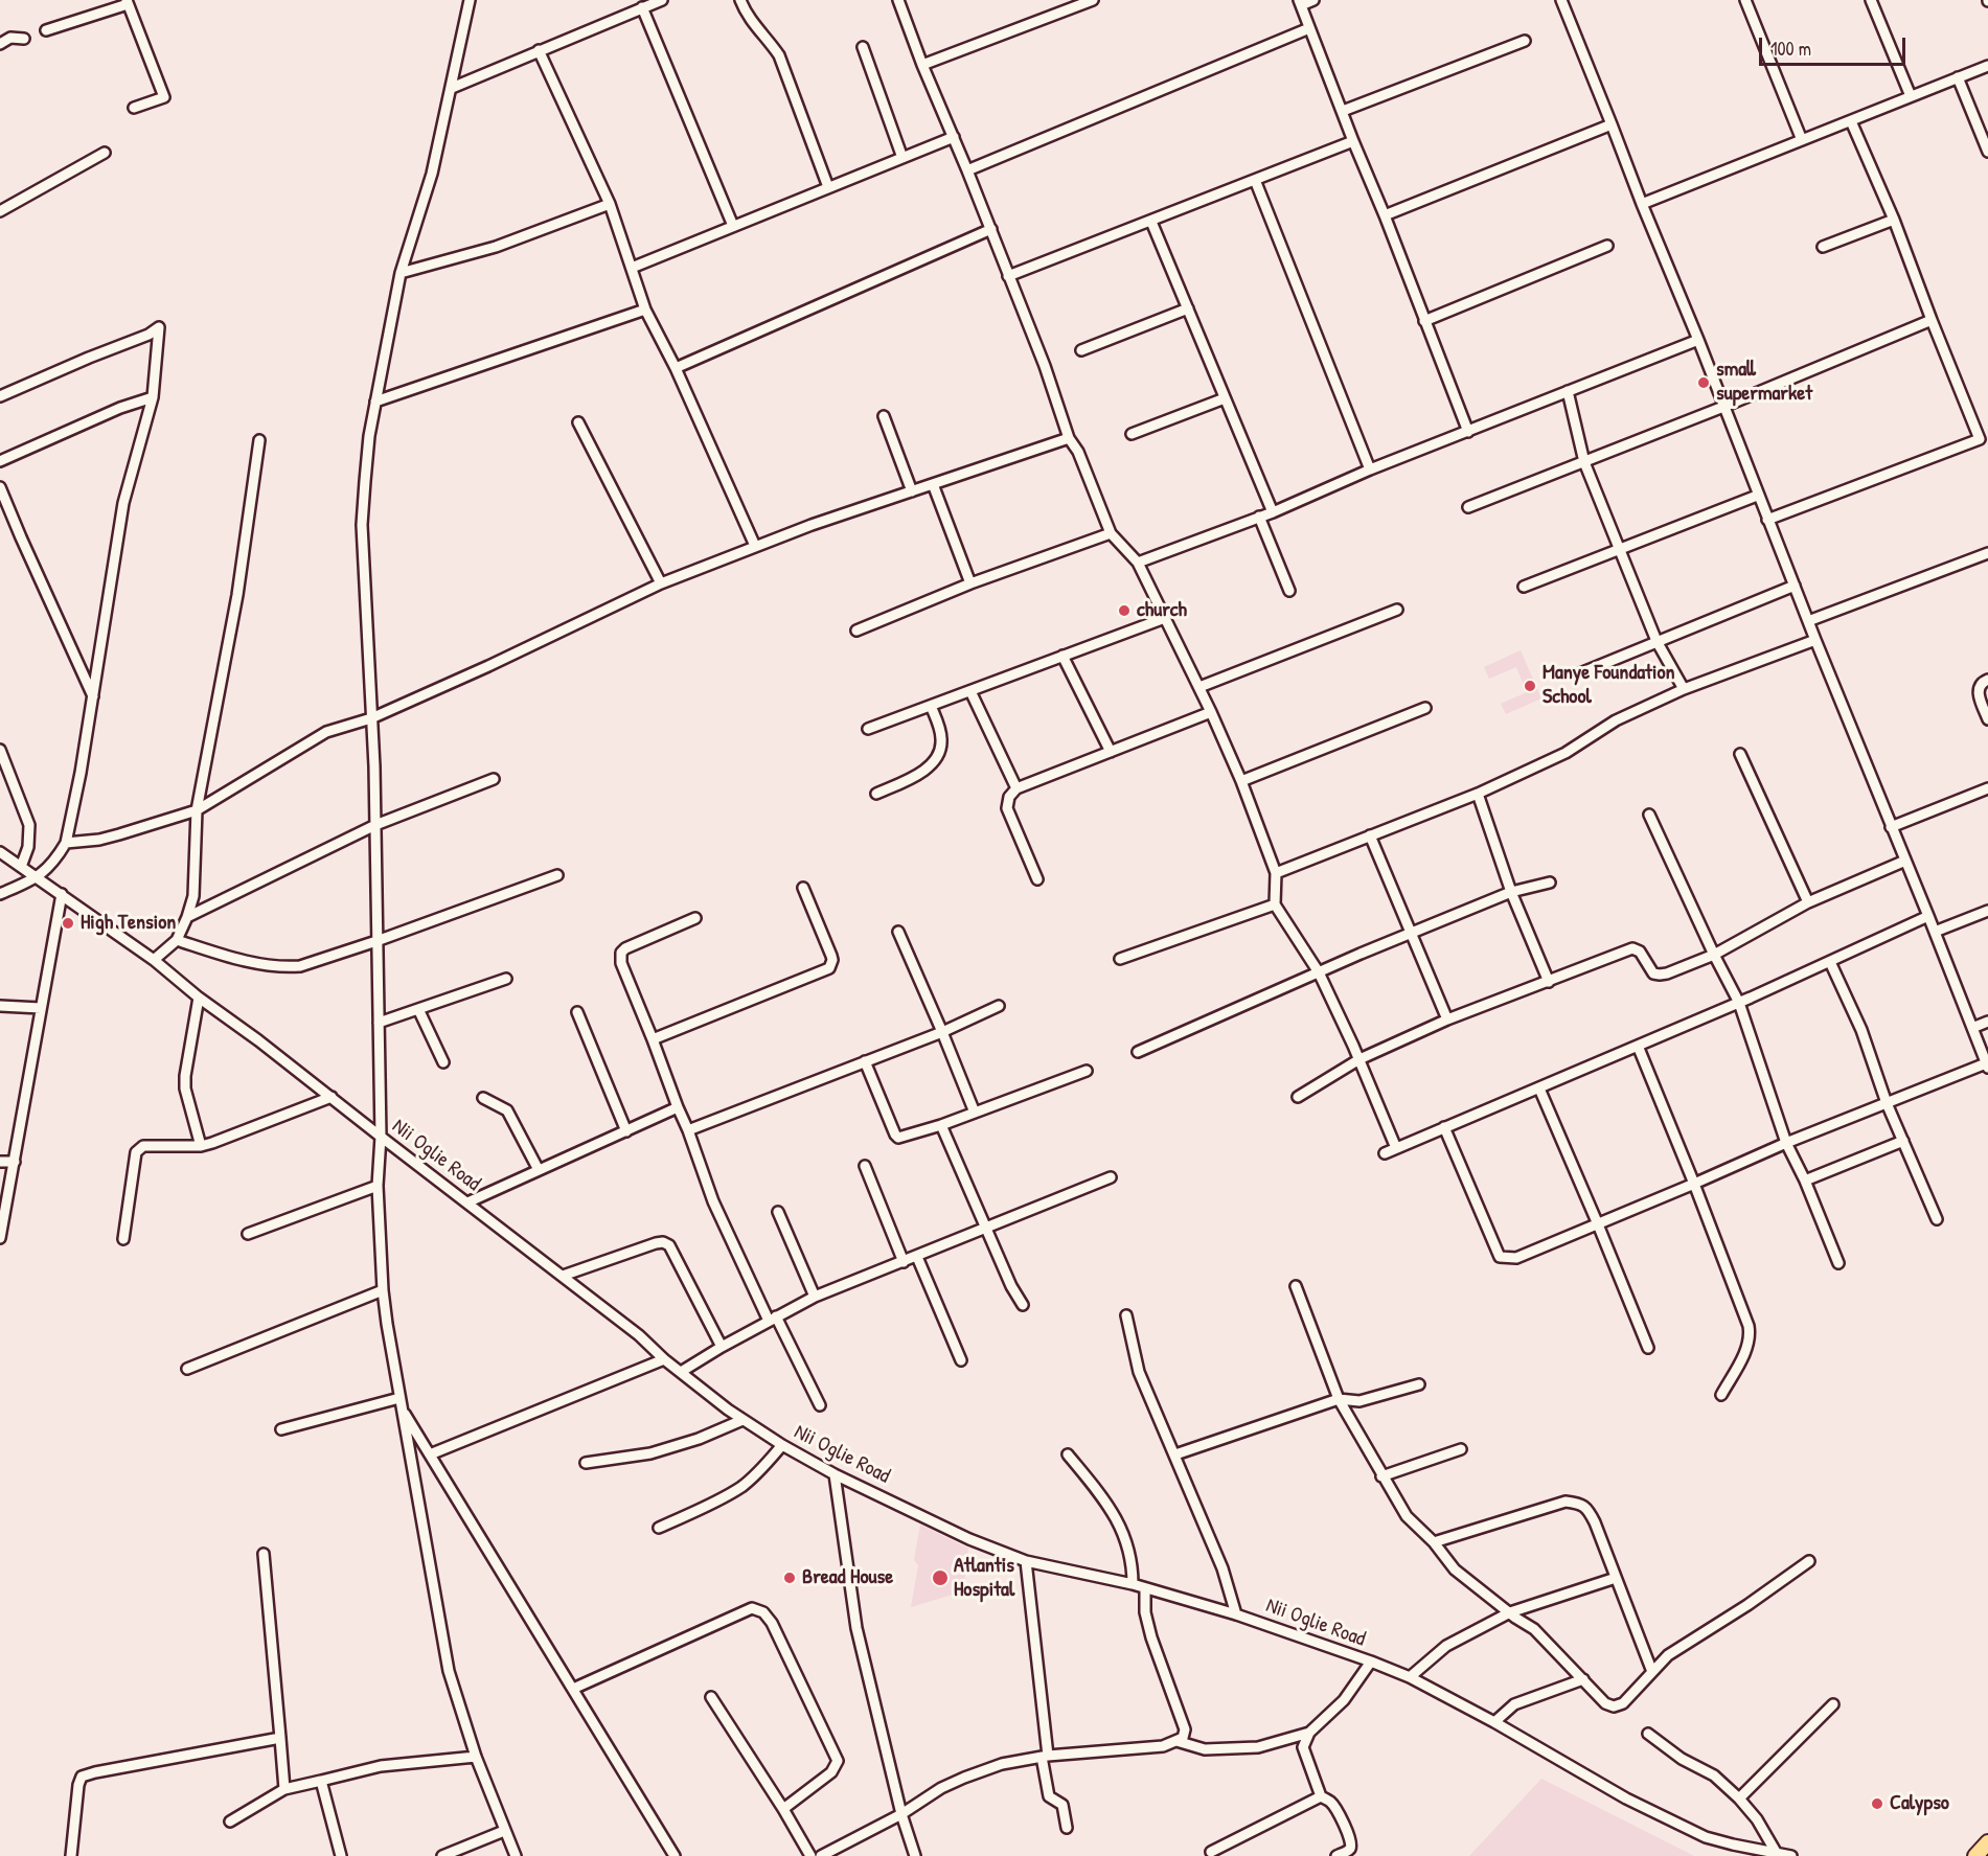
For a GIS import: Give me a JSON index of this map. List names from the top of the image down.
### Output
{
  "streets": {
    "street": ["Nii Oglie Road"]
  },
  "places": [
    "small supermarket",
    "church",
    "Manye Foundation School",
    "High Tension",
    "Bread House",
    "Atlantis Hospital",
    "Calypso"
  ],
  "scale_bar": "100 m"
}
